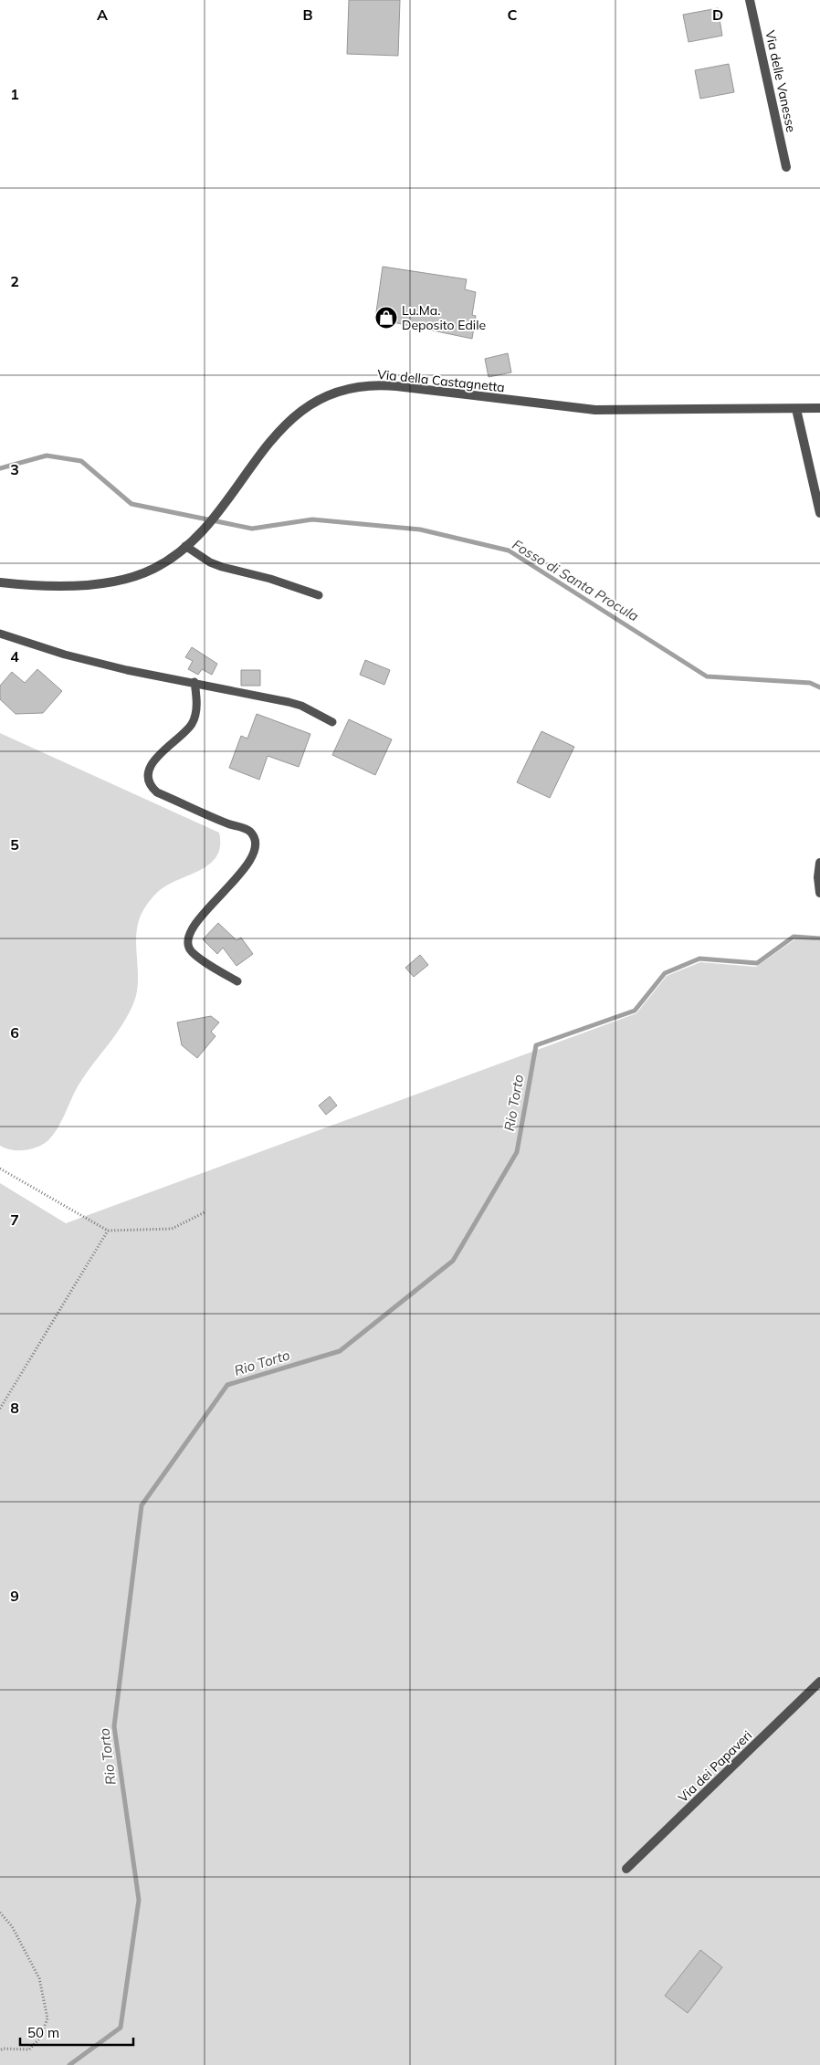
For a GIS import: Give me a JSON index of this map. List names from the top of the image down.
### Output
{
  "streets": {
    "street": ["Via delle Vanesse", "Via della Castagnetta", "Via dei Papaveri"]
  },
  "water": ["Fosso di Santa Procula", "Rio Torto"],
  "places": {
    "shop": ["Lu.Ma. Deposito Edile"]
  },
  "scale_bar": "50 m",
  "grid": {
    "columns": [
      "A",
      "B",
      "C",
      "D"
    ],
    "rows": [
      "1",
      "2",
      "3",
      "4",
      "5",
      "6",
      "7",
      "8",
      "9"
    ]
  }
}
